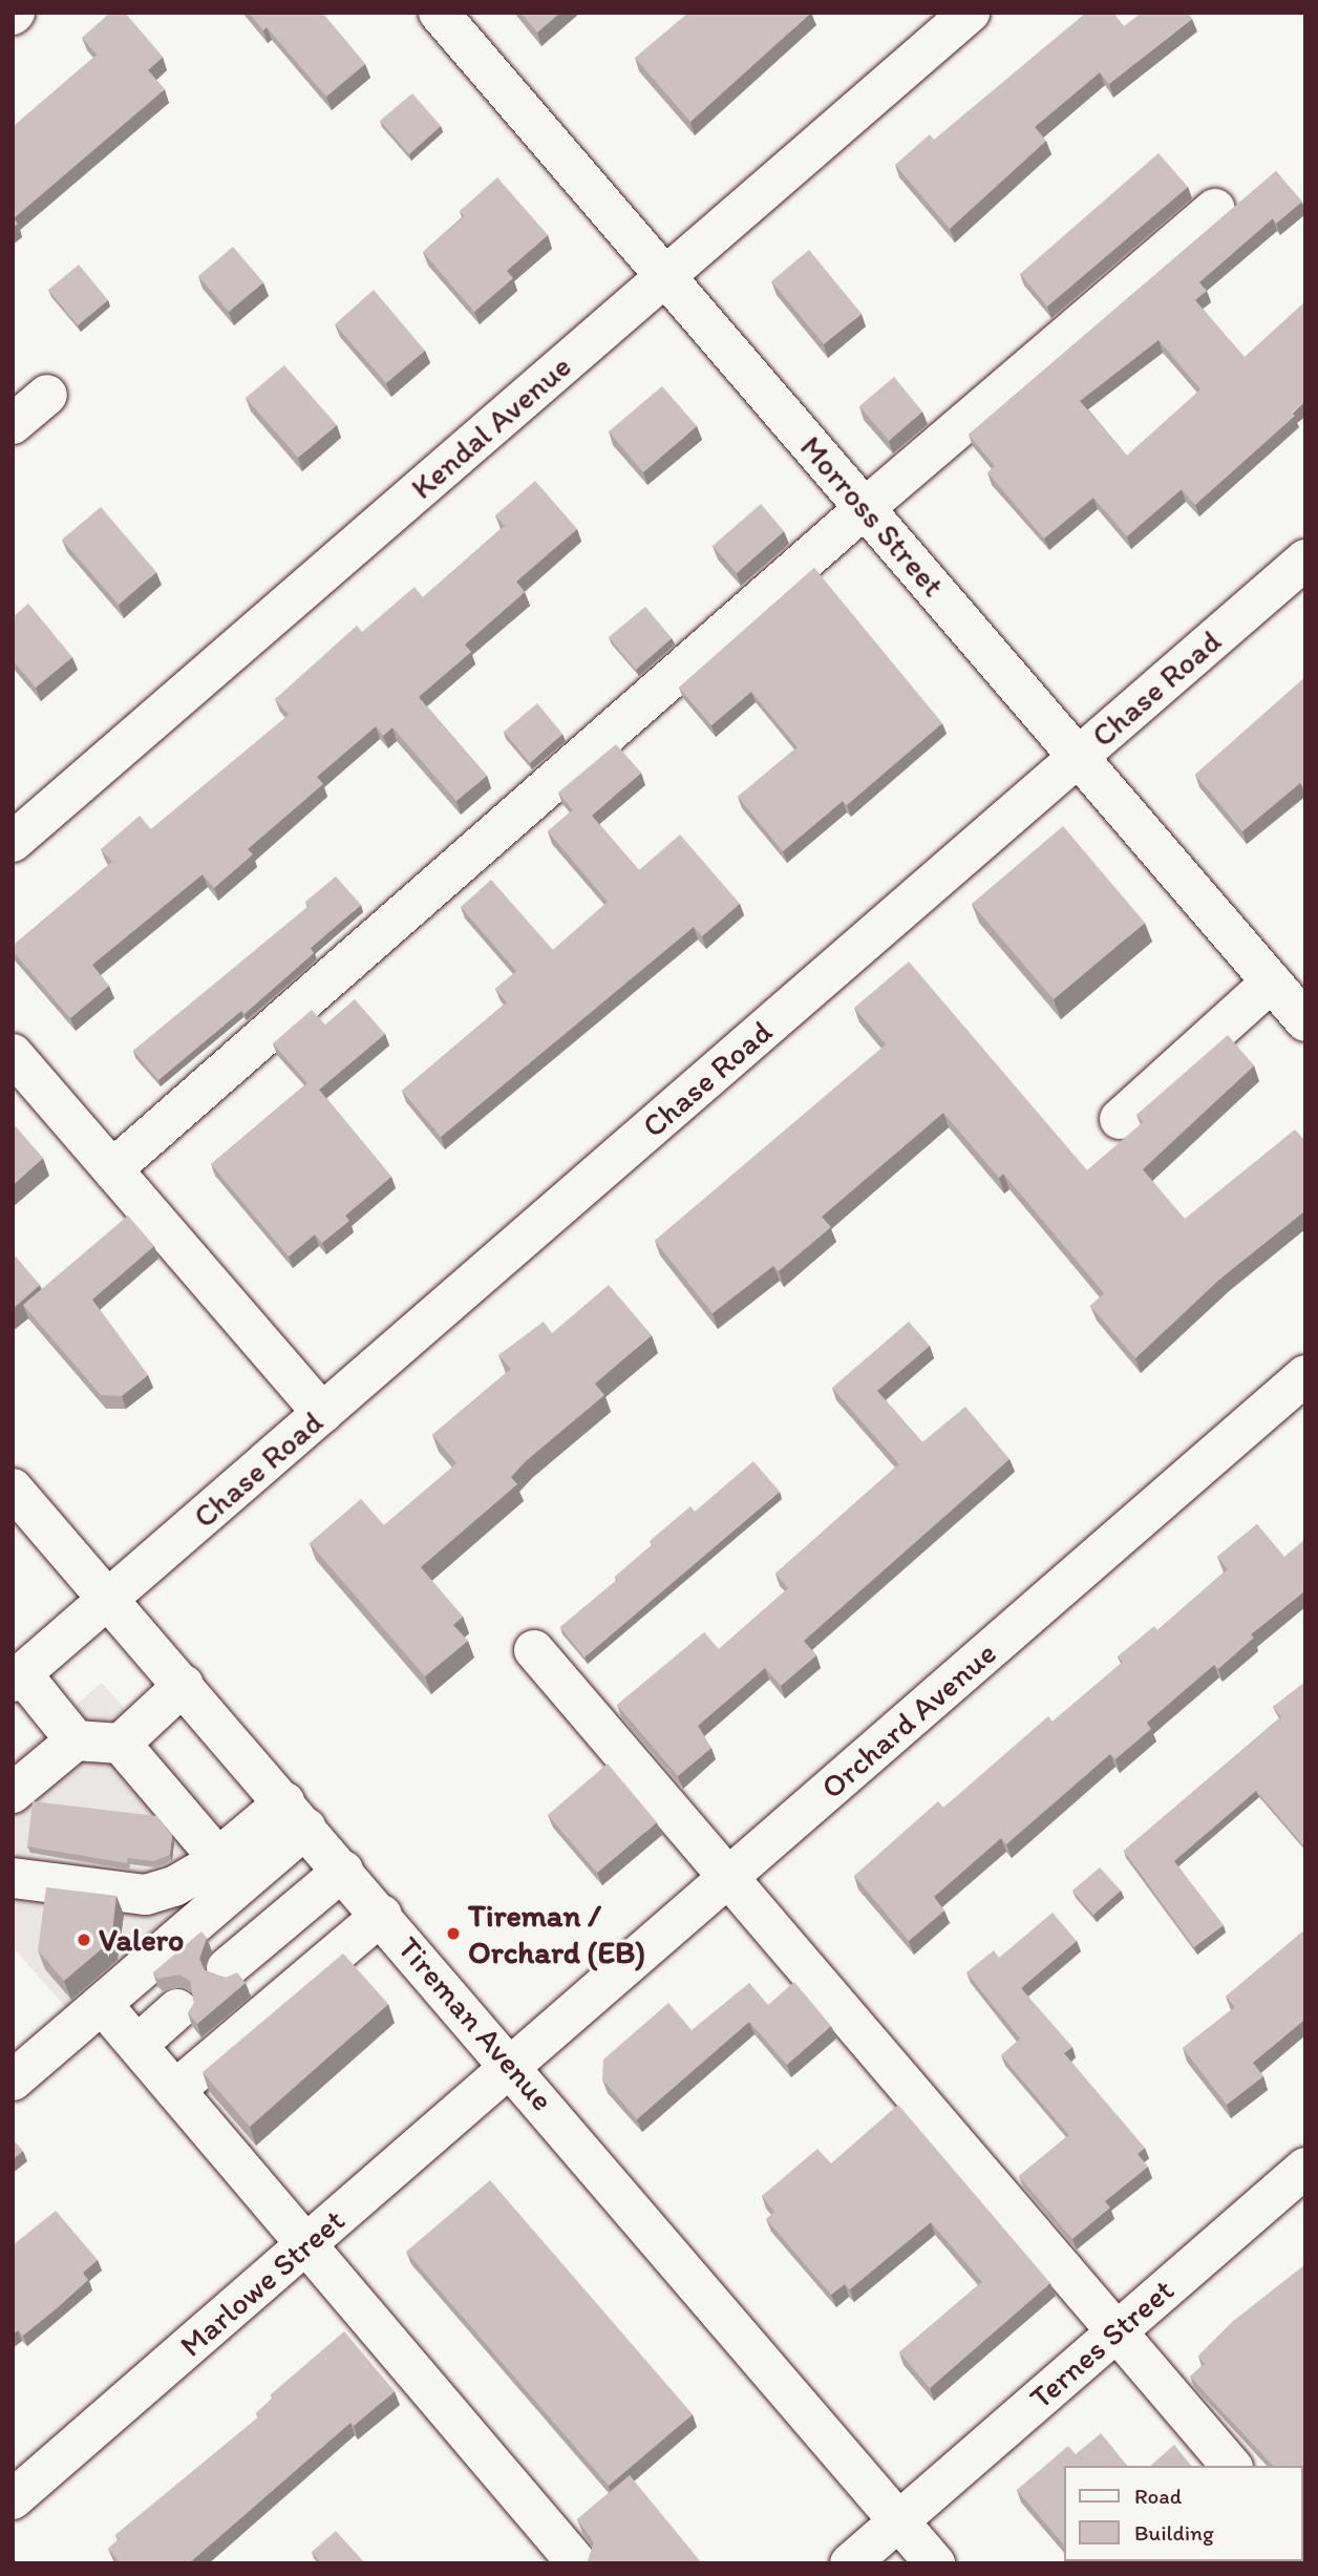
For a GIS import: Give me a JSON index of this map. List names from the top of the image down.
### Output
{
  "streets": {
    "street": [
      "Kendal Avenue",
      "Morross Street",
      "Chase Road",
      "Orchard Avenue",
      "Tireman Avenue",
      "Marlowe Street",
      "Ternes Street"
    ]
  },
  "crossings": [
    ["Kendal Avenue", "Morross Street"],
    ["Morross Street", "Chase Road"],
    ["Chase Road", "Tireman Avenue"],
    ["Orchard Avenue", "Tireman Avenue"],
    ["Orchard Avenue", "Marlowe Street"],
    ["Tireman Avenue", "Marlowe Street"],
    ["Tireman Avenue", "Ternes Street"]
  ],
  "places": ["Tireman / Orchard (EB)", "Valero"],
  "legend": ["Road", "Building"]
}
